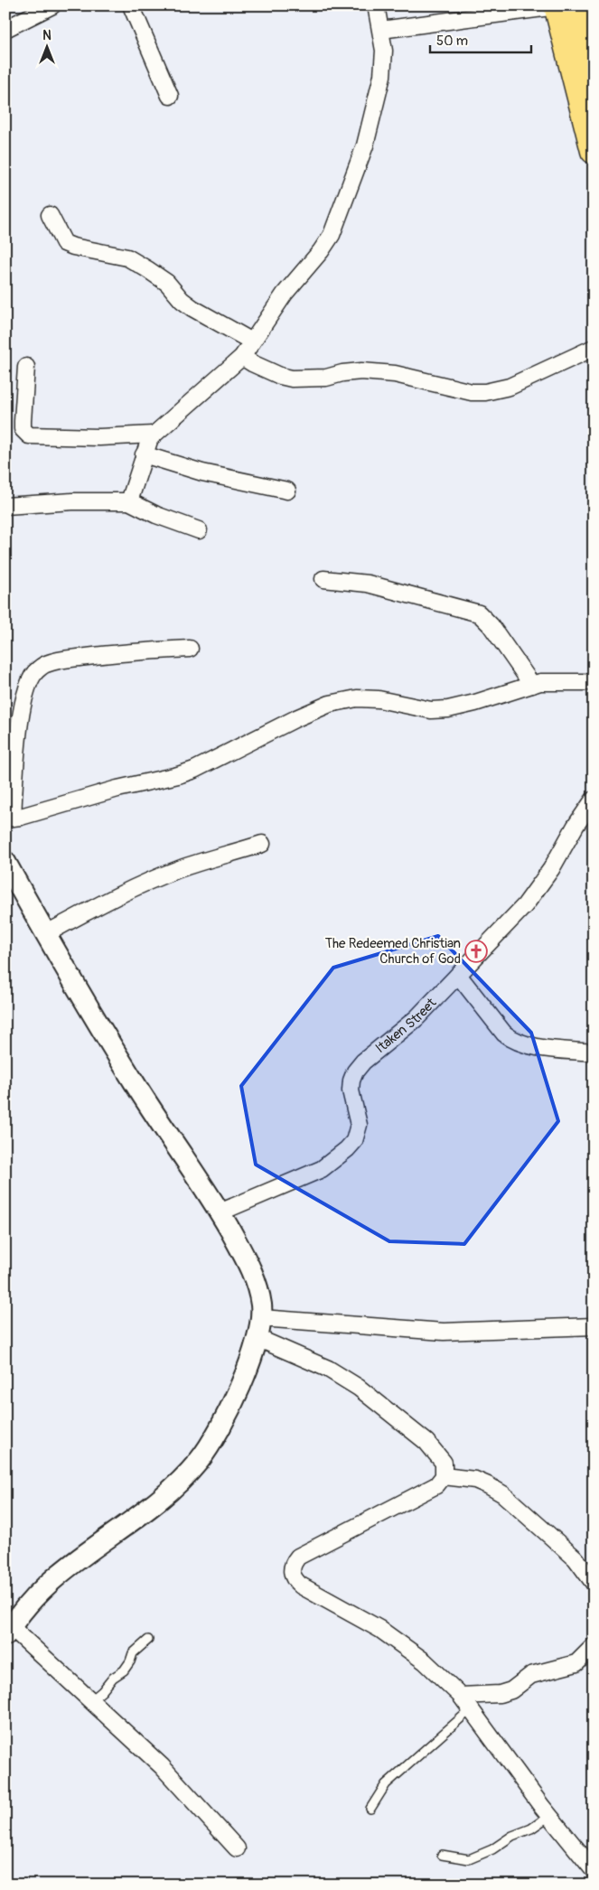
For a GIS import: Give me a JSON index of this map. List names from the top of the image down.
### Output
{
  "streets": {
    "street": ["Itaken Street"]
  },
  "places": {
    "church": ["The Redeemed Christian Church of God"]
  },
  "scale_bar": "50 m",
  "north": "top"
}
